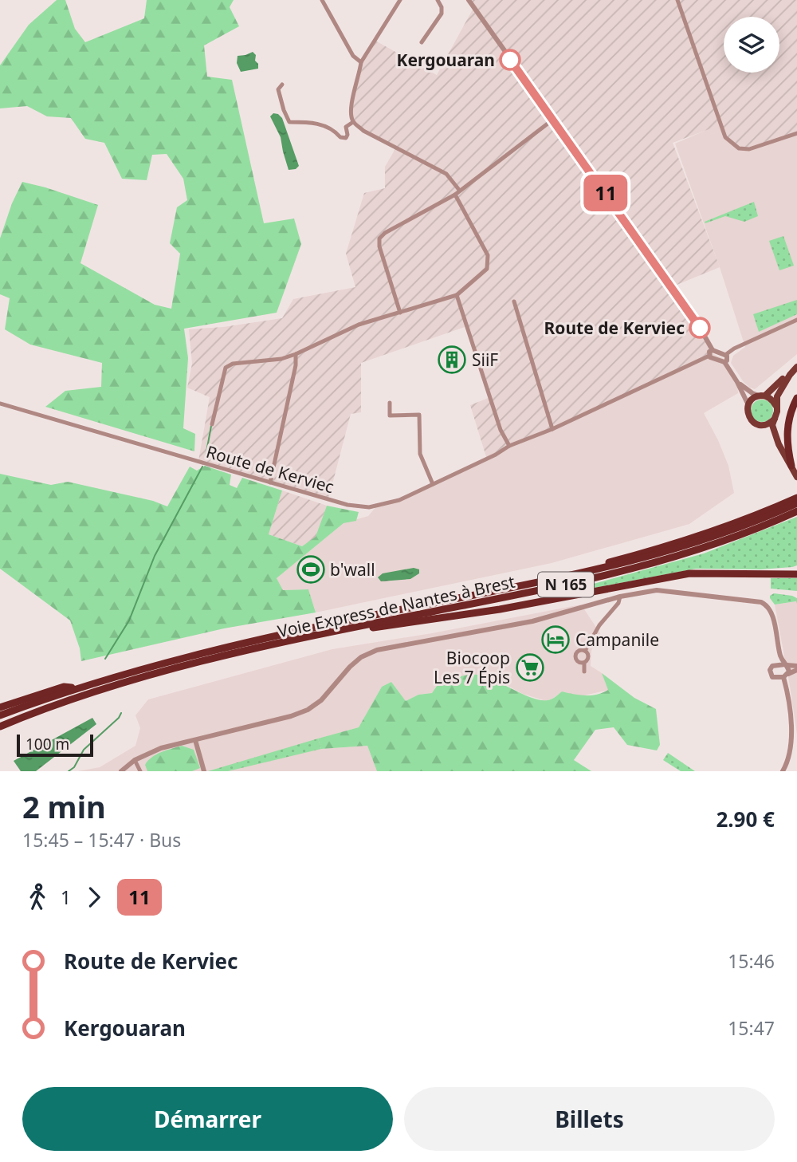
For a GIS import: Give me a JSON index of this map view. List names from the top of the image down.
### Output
{
  "streets": {
    "highway": ["N 165", "Voie Express de Nantes à Brest"],
    "street": ["Route de Kerviec"]
  },
  "crossings": [
    ["N 165", "Voie Express de Nantes à Brest"]
  ],
  "places": {
    "other": ["Kergouaran", "Route de Kerviec"],
    "building": ["SiiF"],
    "sports": ["b'wall"],
    "hotel": ["Campanile"],
    "supermarket": ["Biocoop Les 7 Épis"]
  },
  "lines": ["bus line 11"],
  "scale_bar": "100 m",
  "page": {
    "on_map": "11",
    "scale": "100 m",
    "heading": ["2 min", "15:45 – 15:47 · Bus", "2.90 €"],
    "legs": ["1", "11"],
    "list": [
      {
        "name": "Route de Kerviec",
        "value": "15:46"
      },
      {
        "name": "Kergouaran",
        "value": "15:47"
      }
    ],
    "buttons": ["Démarrer", "Billets"]
  }
}
